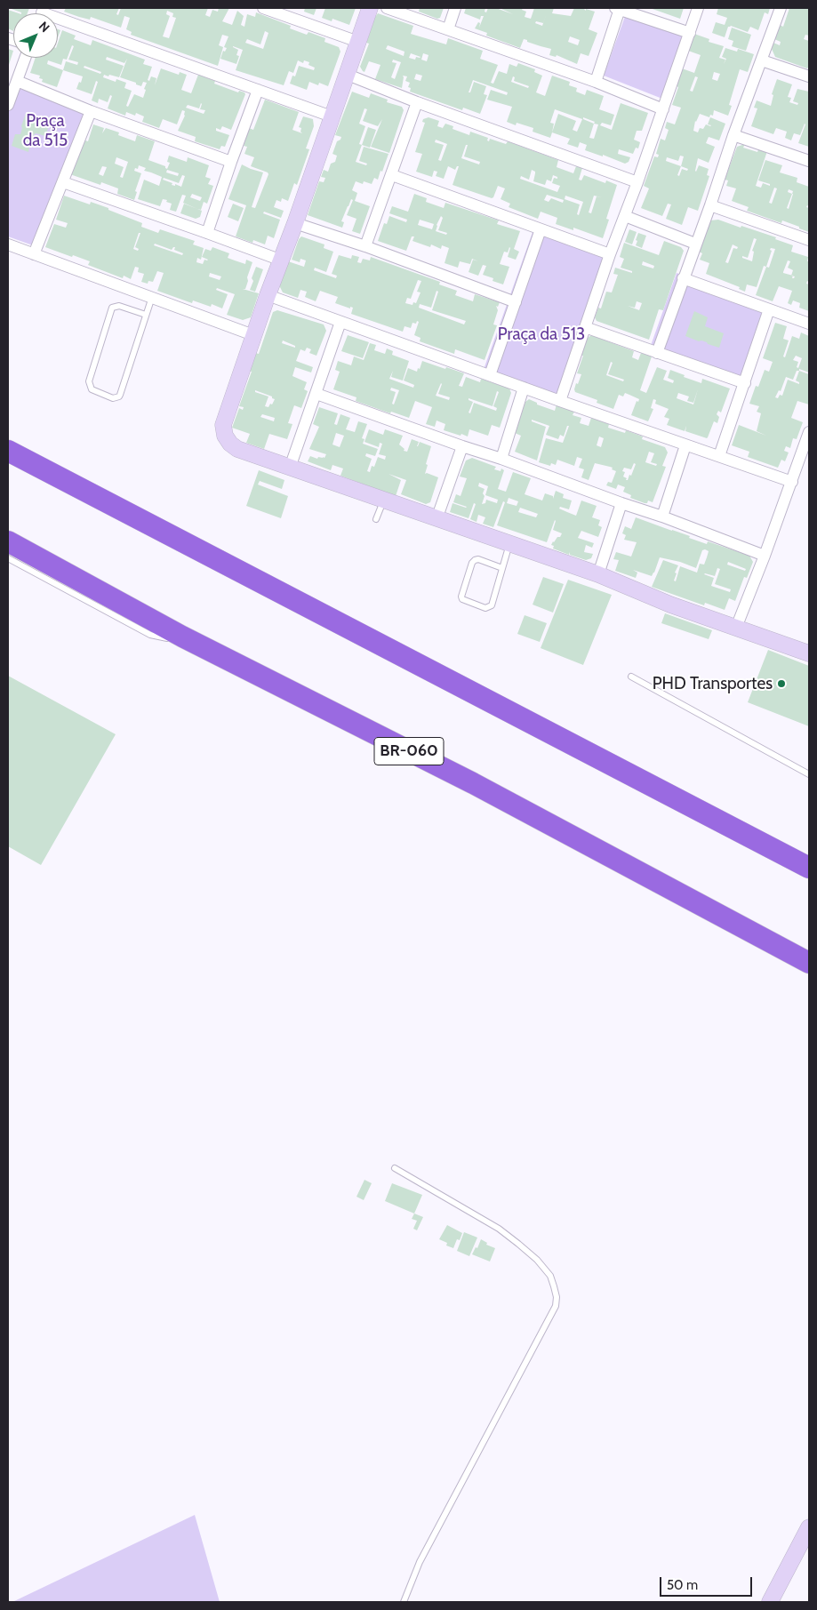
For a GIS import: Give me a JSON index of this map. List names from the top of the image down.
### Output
{
  "streets": {
    "highway": ["BR-060"]
  },
  "parks": ["Praça da 515", "Praça da 513"],
  "places": ["PHD Transportes"],
  "scale_bar": "50 m",
  "north": "top right"
}
